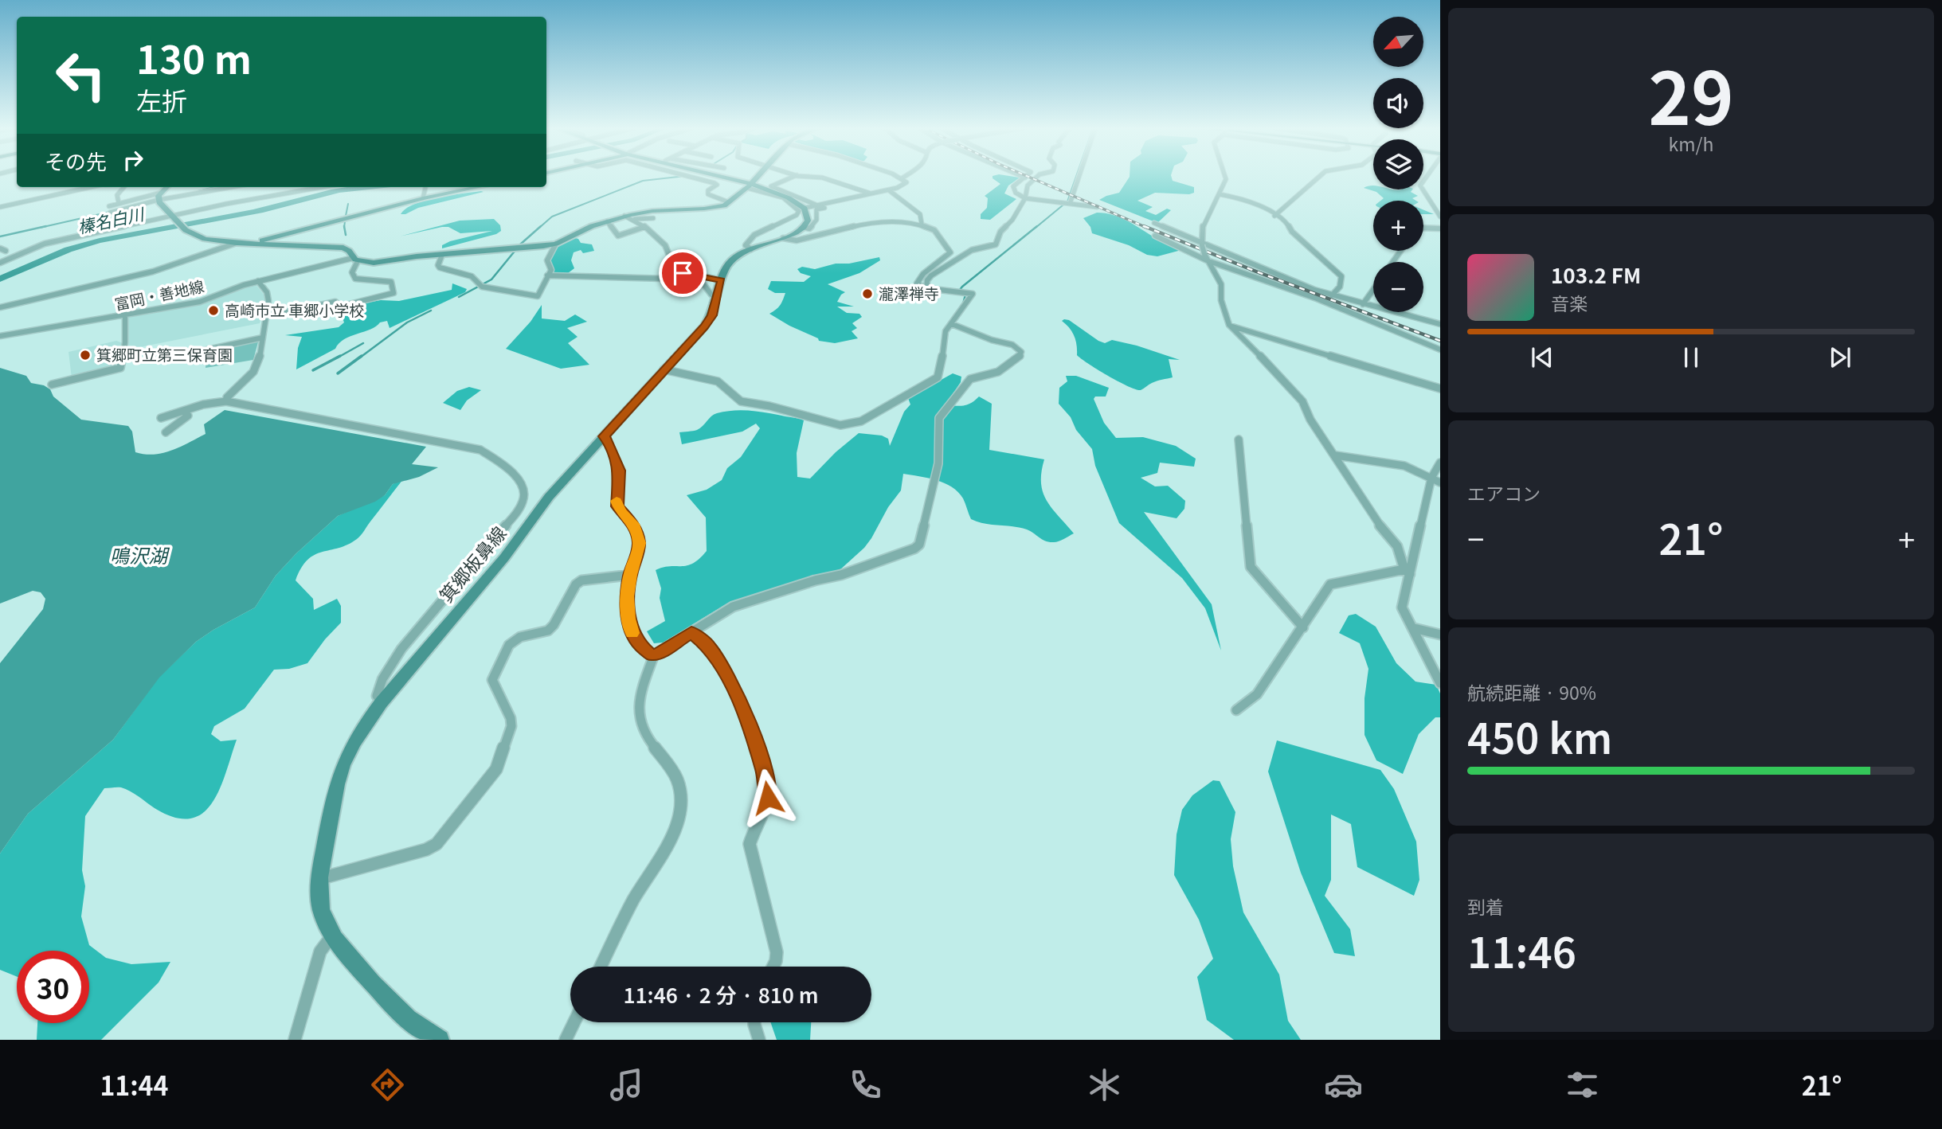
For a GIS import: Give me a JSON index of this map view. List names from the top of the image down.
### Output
{
  "streets": {
    "main road": ["箕郷板鼻線"],
    "street": ["富岡・善地線"]
  },
  "water": ["榛名白川", "鳴沢湖"],
  "places": ["瀧澤禅寺", "高崎市立 車郷小学校", "箕郷町立第三保育園"],
  "north": "bottom left",
  "page": {
    "tile": [
      ["29", "km/h"],
      "エアコン",
      ["航続距離 · 90%", "450 km"],
      ["到着", "11:46"]
    ],
    "map_buttons": ["+", "−"],
    "turn": ["130 m", "左折"],
    "then": "その先",
    "song": ["103.2 FM", "音楽"],
    "heat": ["−", "21°", "+"],
    "limit": "30",
    "trip": "11:46 · 2 分 · 810 m",
    "tabs": ["11:44", "21°"]
  }
}
